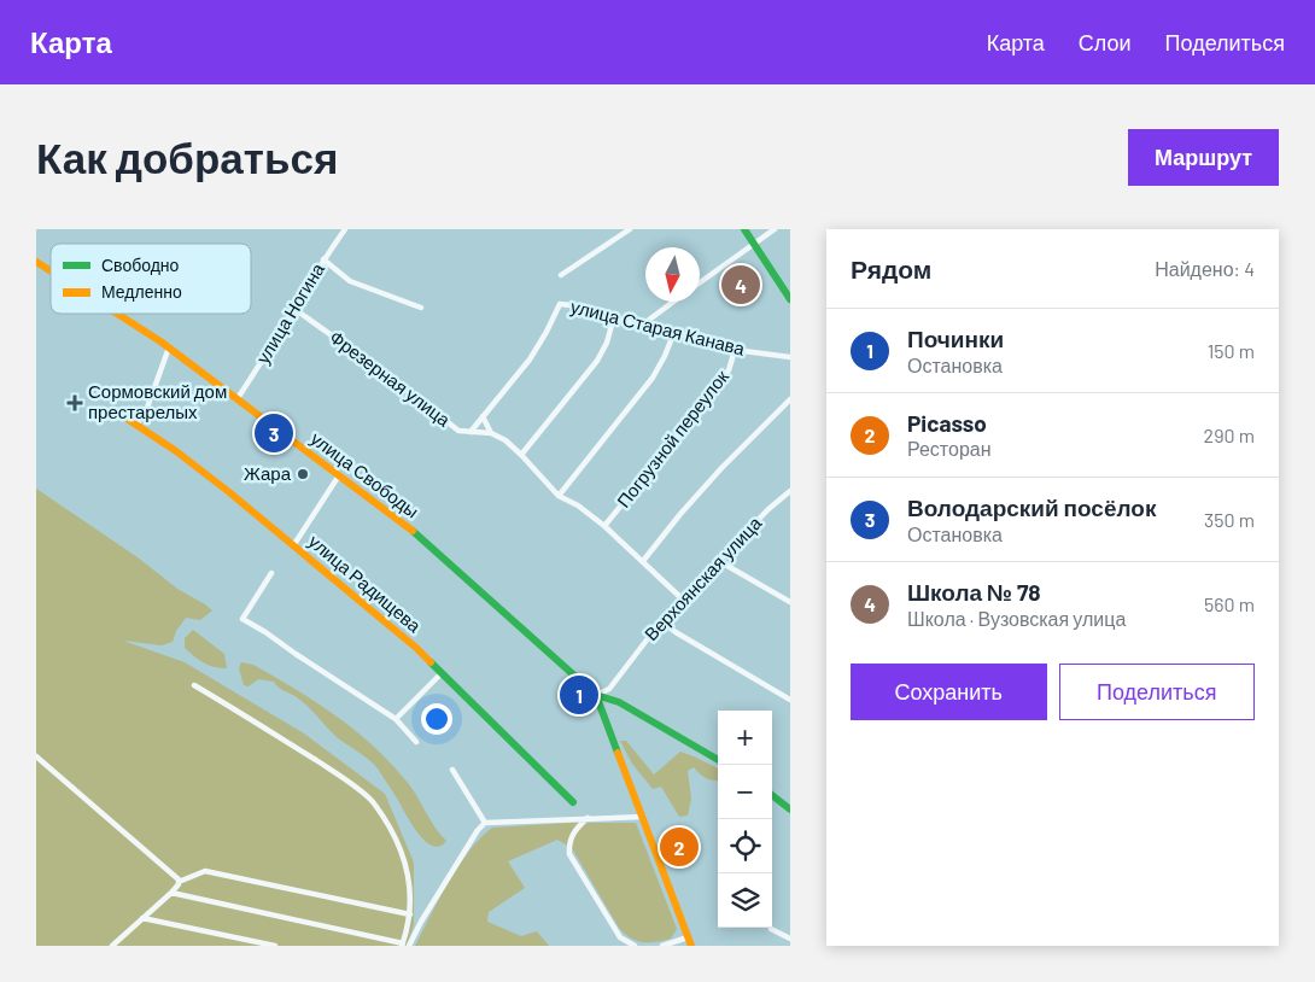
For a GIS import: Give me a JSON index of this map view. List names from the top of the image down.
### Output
{
  "streets": {
    "main road": ["улица Свободы", "улица Радищева"],
    "street": [
      "улица Ногина",
      "улица Старая Канава",
      "Фрезерная улица",
      "Погрузной переулок",
      "Верхоянская улица"
    ]
  },
  "crossings": [
    ["улица Ногина", "Фрезерная улица"],
    ["улица Ногина", "улица Свободы"],
    ["улица Старая Канава", "Погрузной переулок"],
    ["улица Свободы", "Верхоянская улица"]
  ],
  "places": {
    "health": ["Сормовский дом престарелых"],
    "other": ["Жара"]
  },
  "legend": ["Свободно", "Медленно"],
  "north": "bottom",
  "page": {
    "header": "Карта",
    "nav": ["Карта", "Слои", "Поделиться"],
    "buttons": [
      "Маршрут",
      ["Сохранить", "Поделиться"]
    ],
    "title": "Как добраться",
    "heading": ["Рядом", "Найдено: 4"],
    "pins": [
      "4",
      "3",
      "1",
      "2"
    ],
    "list": [
      {
        "mark": "1",
        "name": "Починки",
        "note": "Остановка",
        "value": "150 m"
      },
      {
        "mark": "2",
        "name": "Picasso",
        "note": "Ресторан",
        "value": "290 m"
      },
      {
        "mark": "3",
        "name": "Володарский посёлок",
        "note": "Остановка",
        "value": "350 m"
      },
      {
        "mark": "4",
        "name": "Школа № 78",
        "note": "Школа · Вузовская улица",
        "value": "560 m"
      }
    ],
    "map_buttons": ["+", "−"]
  }
}
